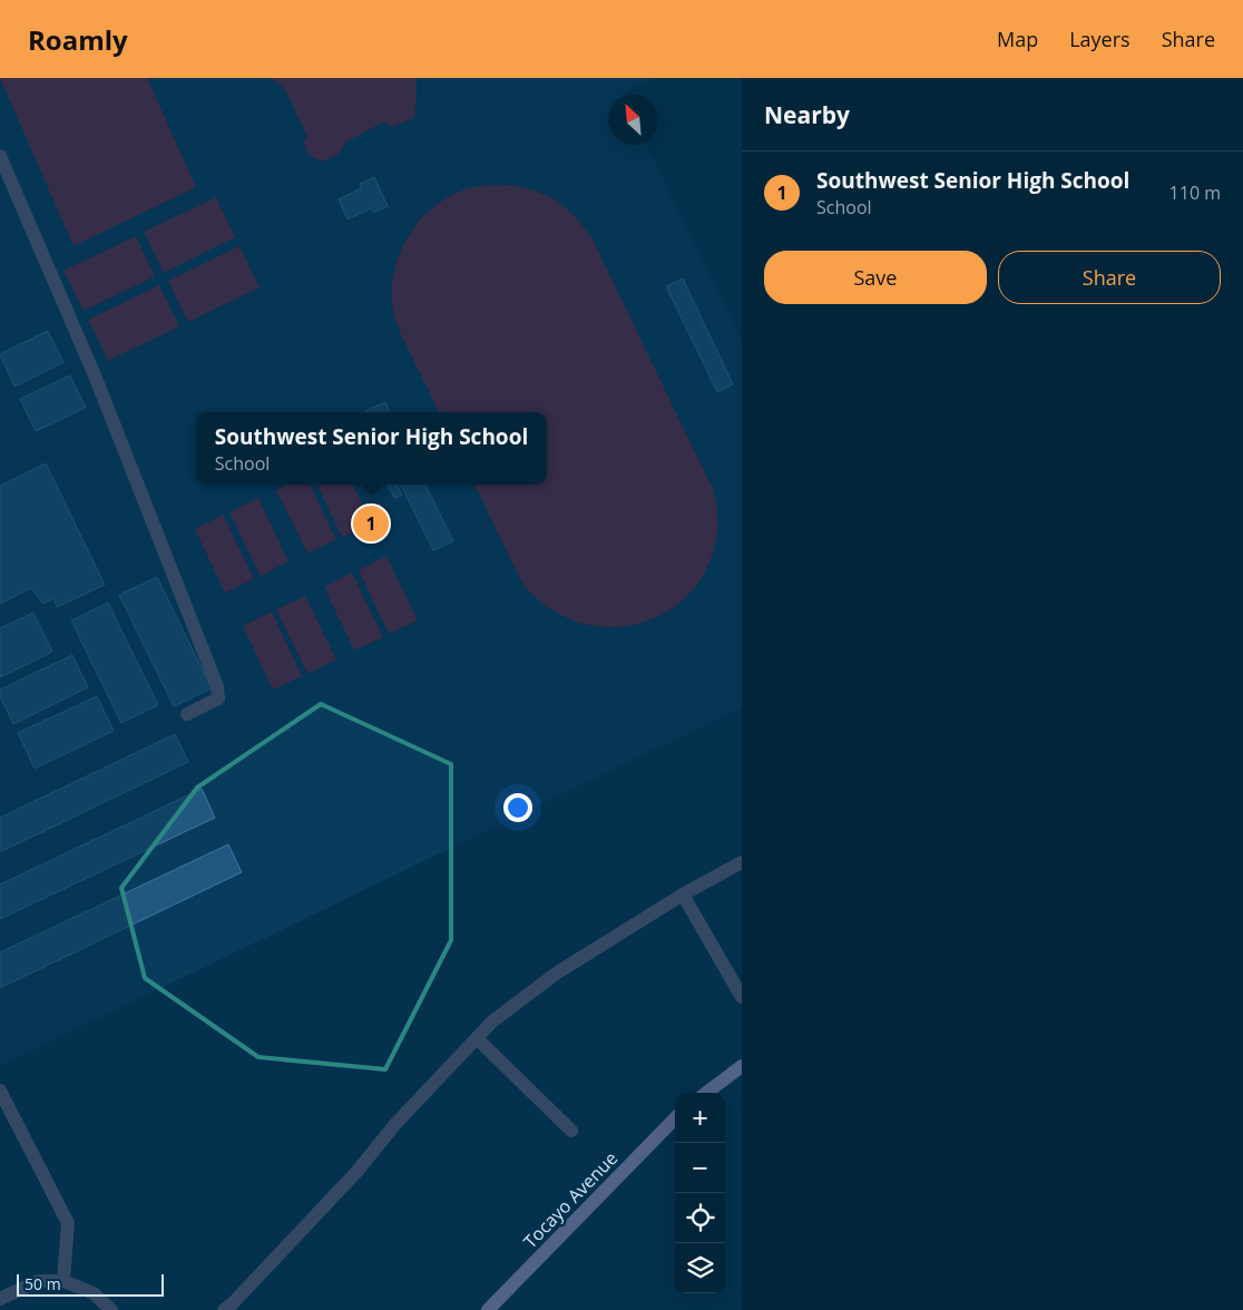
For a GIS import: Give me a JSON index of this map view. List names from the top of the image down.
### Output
{
  "streets": {
    "main road": ["Tocayo Avenue"]
  },
  "scale_bar": "50 m",
  "north": "top left",
  "page": {
    "header": "Roamly",
    "nav": ["Map", "Layers", "Share"],
    "heading": "Nearby",
    "list": [
      {
        "mark": "1",
        "name": "Southwest Senior High School",
        "note": "School",
        "value": "110 m"
      }
    ],
    "buttons": ["Save", "Share"],
    "popup": ["Southwest Senior High School", "School"],
    "pins": "1",
    "map_buttons": ["+", "−"],
    "scale": "50 m"
  }
}
